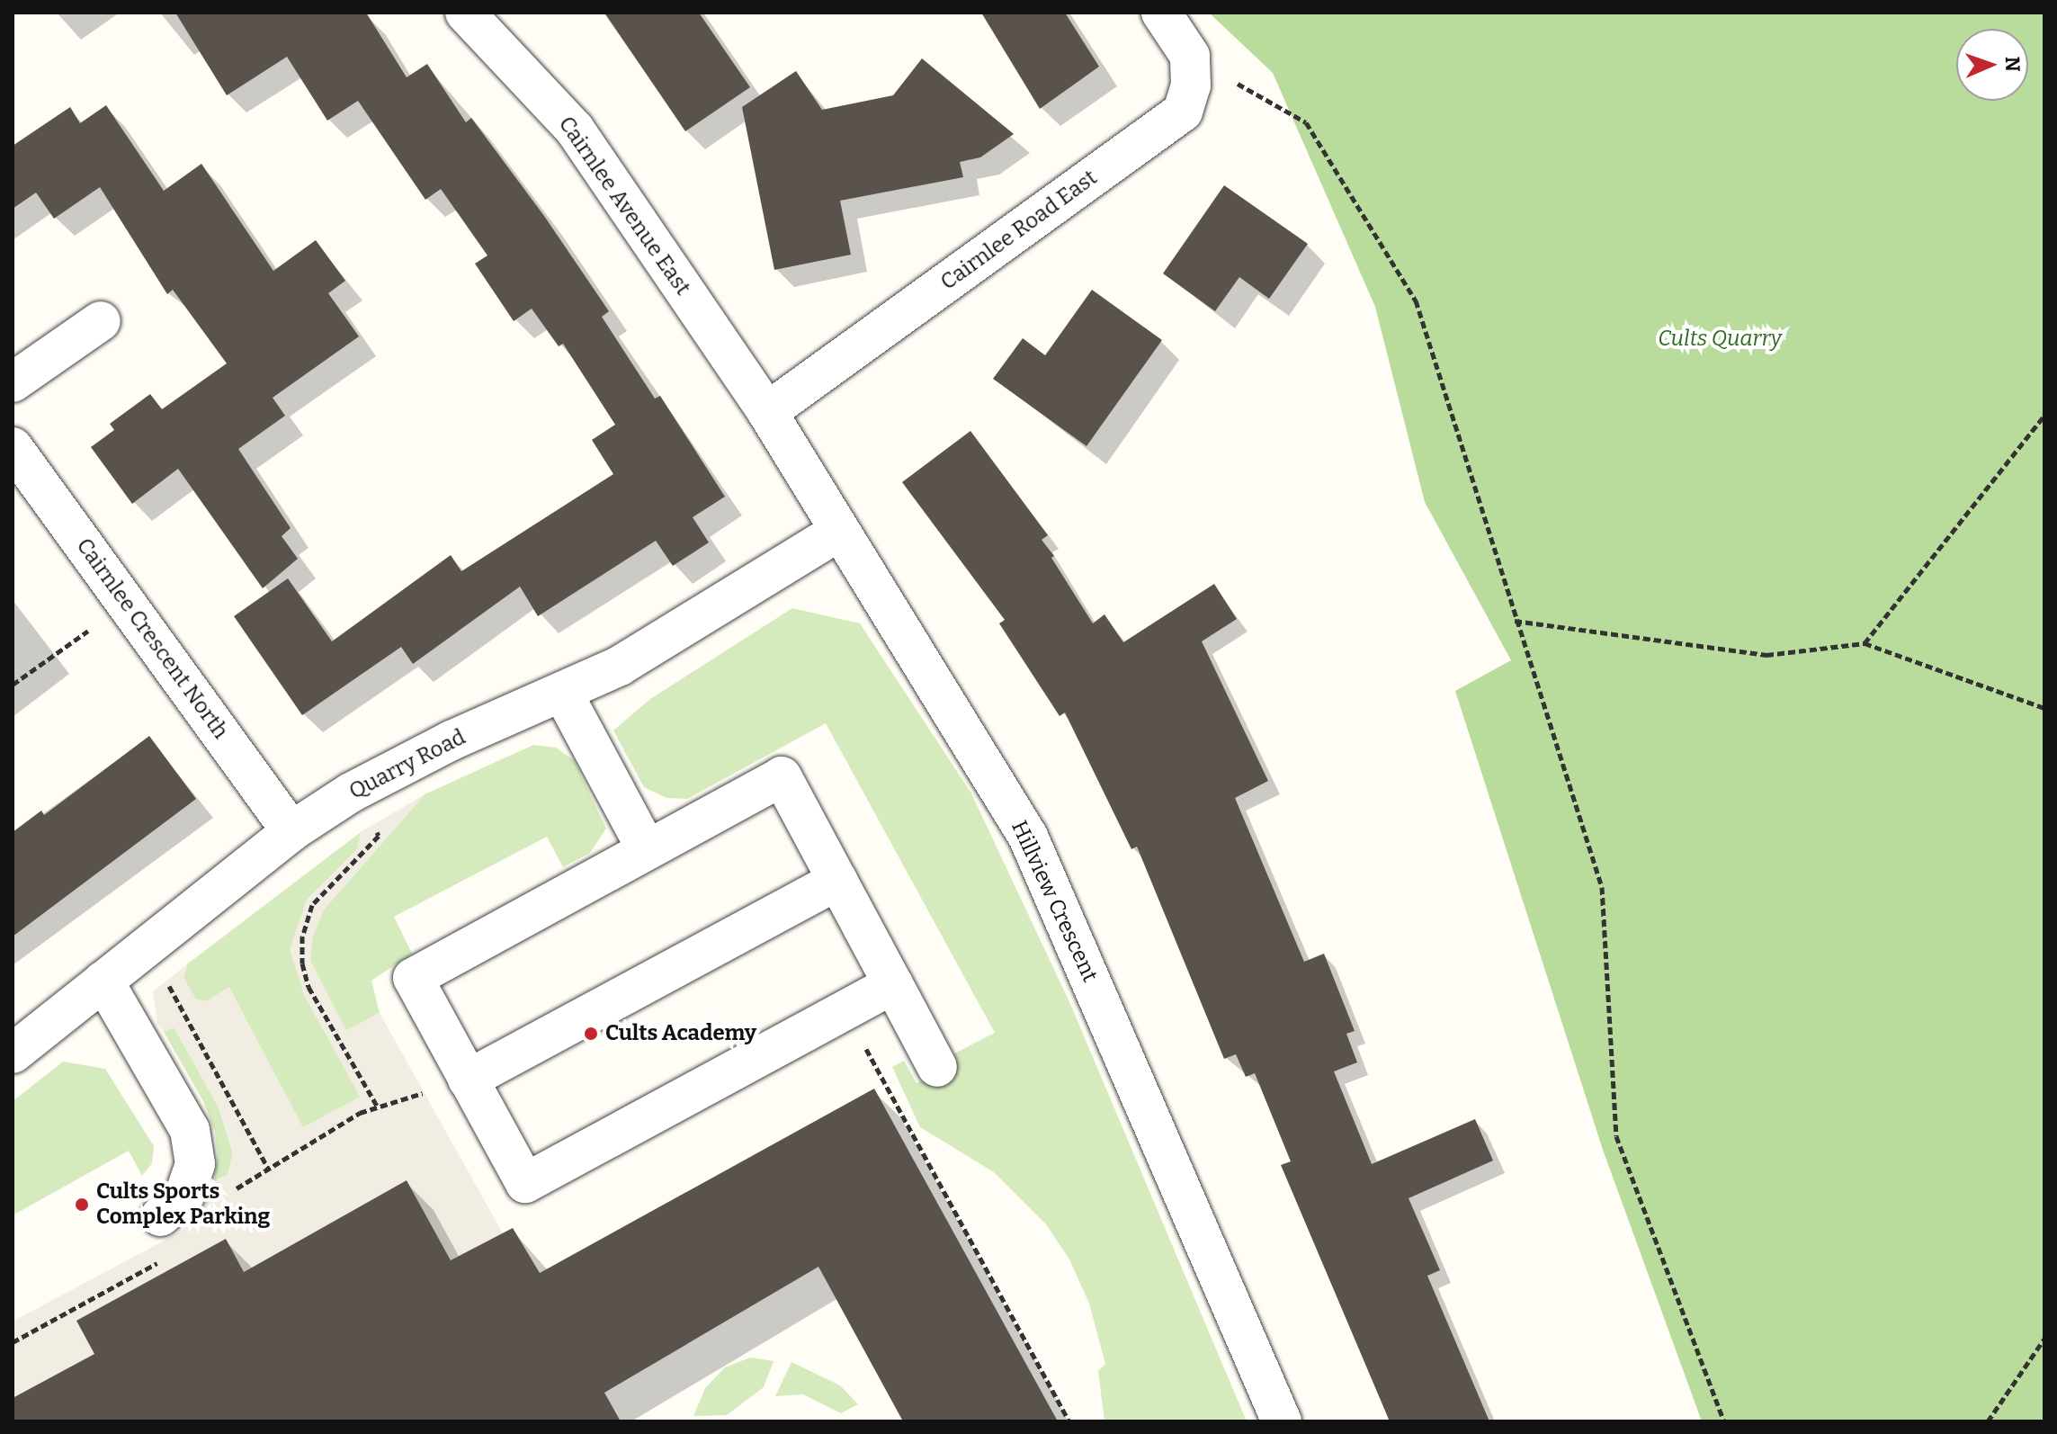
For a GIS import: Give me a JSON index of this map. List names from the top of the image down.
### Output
{
  "streets": {
    "street": [
      "Cairnlee Avenue East",
      "Cairnlee Road East",
      "Cairnlee Crescent North",
      "Quarry Road",
      "Hillview Crescent"
    ]
  },
  "crossings": [
    ["Cairnlee Avenue East", "Cairnlee Road East"],
    ["Cairnlee Avenue East", "Hillview Crescent"],
    ["Cairnlee Road East", "Hillview Crescent"],
    ["Cairnlee Crescent North", "Quarry Road"],
    ["Quarry Road", "Hillview Crescent"]
  ],
  "parks": ["Cults Quarry"],
  "places": ["Cults Academy", "Cults Sports Complex Parking"],
  "north": "right"
}
